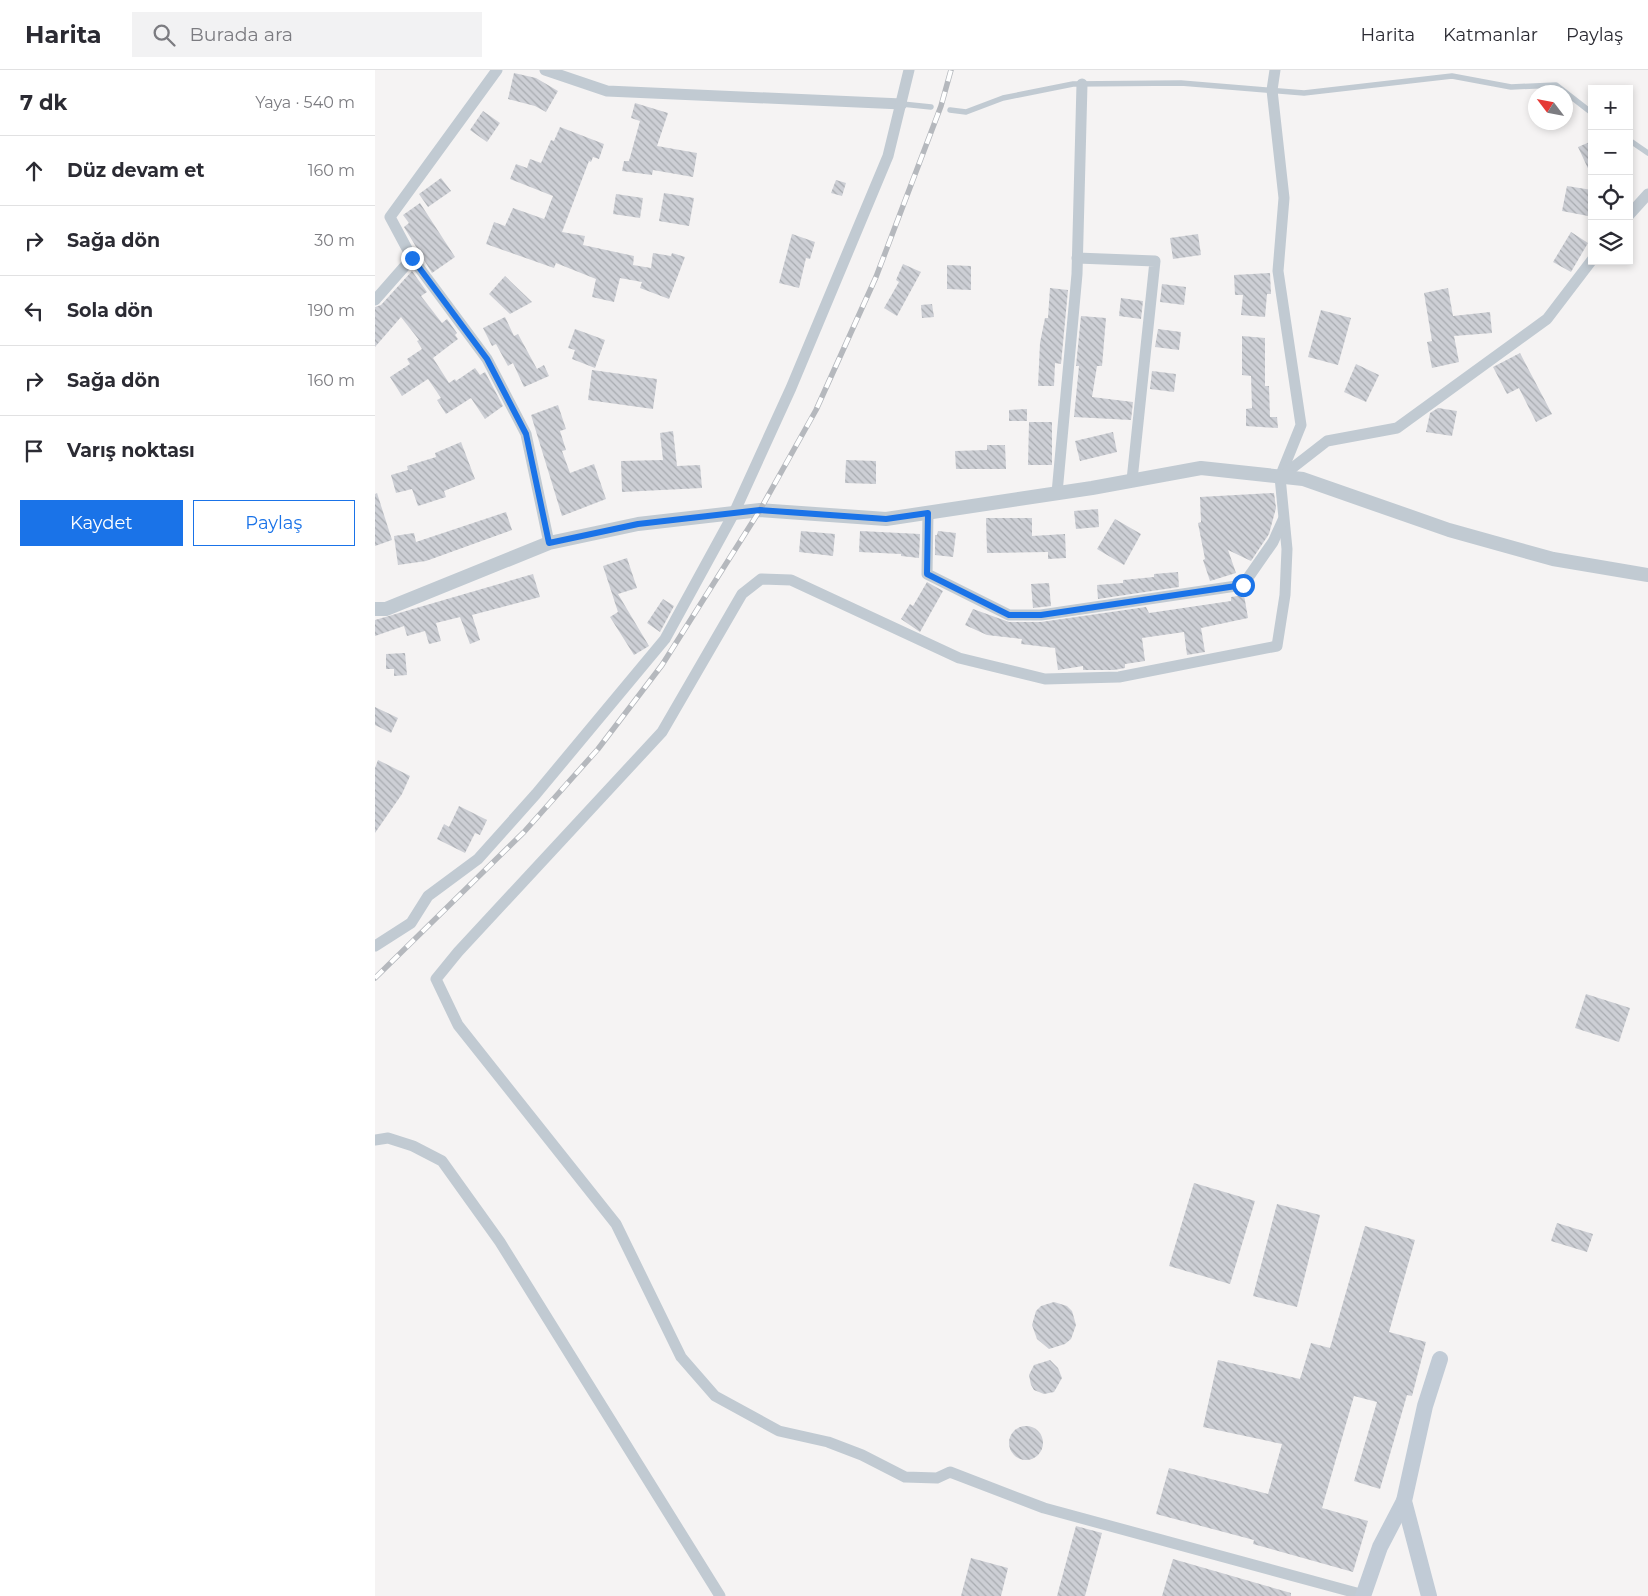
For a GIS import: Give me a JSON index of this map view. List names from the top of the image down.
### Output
{
  "north": "top left",
  "page": {
    "header": "Harita",
    "search": "Burada ara",
    "nav": ["Harita", "Katmanlar", "Paylaş"],
    "heading": ["7 dk", "Yaya · 540 m"],
    "map_buttons": ["+", "−"],
    "list": [
      ["Düz devam et", "160 m"],
      ["Sağa dön", "30 m"],
      ["Sola dön", "190 m"],
      ["Sağa dön", "160 m"],
      "Varış noktası"
    ],
    "buttons": ["Kaydet", "Paylaş"]
  }
}
